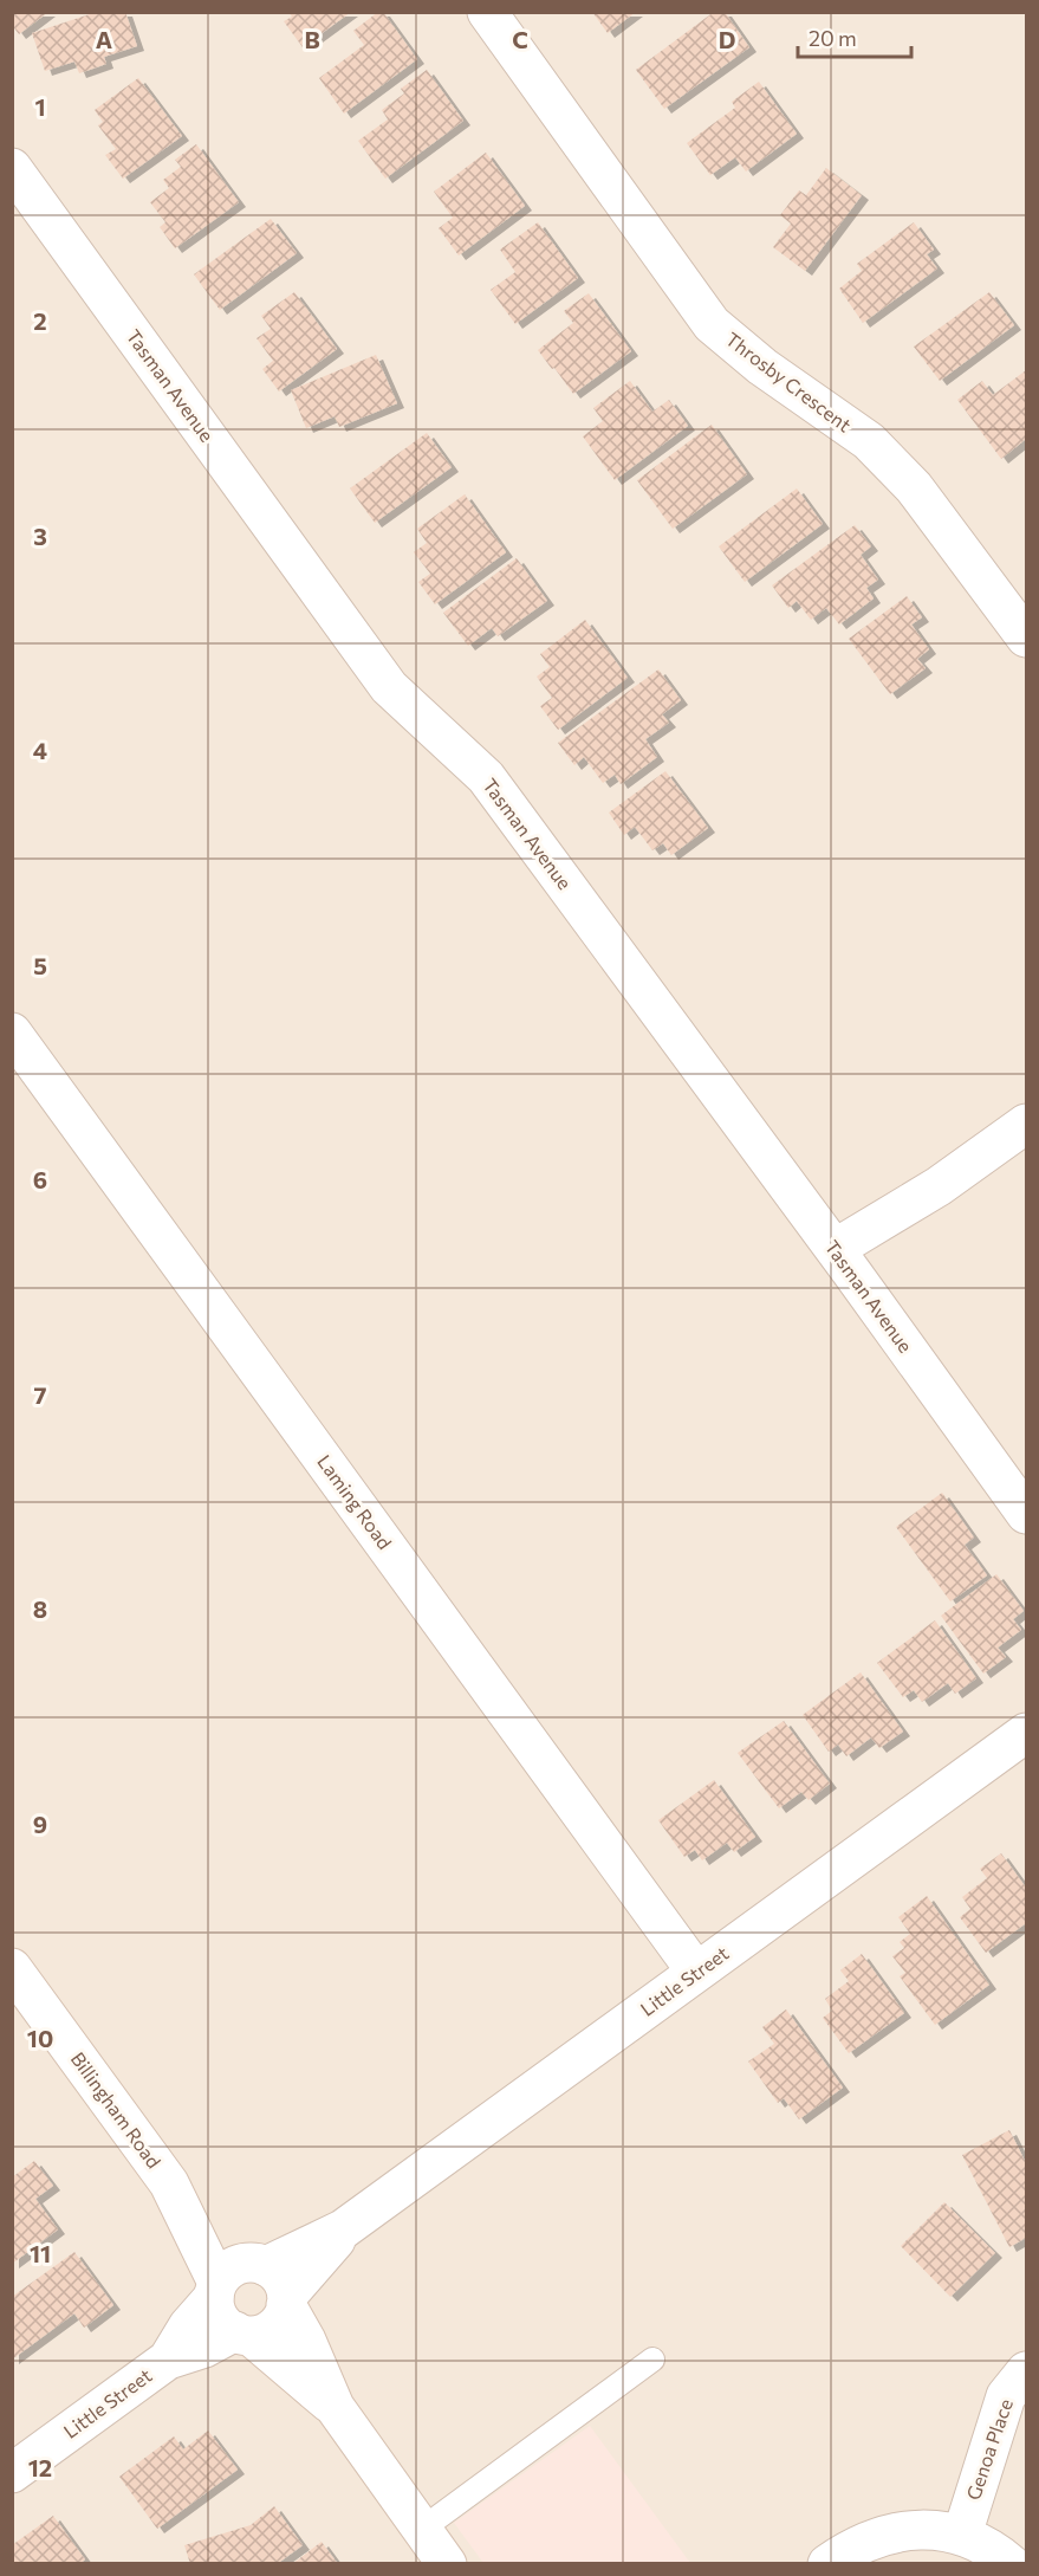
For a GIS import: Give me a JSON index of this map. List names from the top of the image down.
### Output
{
  "streets": {
    "street": [
      "Throsby Crescent",
      "Tasman Avenue",
      "Laming Road",
      "Little Street",
      "Billingham Road",
      "Genoa Place"
    ]
  },
  "crossings": [
    ["Laming Road", "Little Street"],
    ["Little Street", "Billingham Road"]
  ],
  "scale_bar": "20 m",
  "grid": {
    "columns": [
      "A",
      "B",
      "C",
      "D"
    ],
    "rows": [
      "1",
      "2",
      "3",
      "4",
      "5",
      "6",
      "7",
      "8",
      "9",
      "10",
      "11",
      "12"
    ]
  }
}
